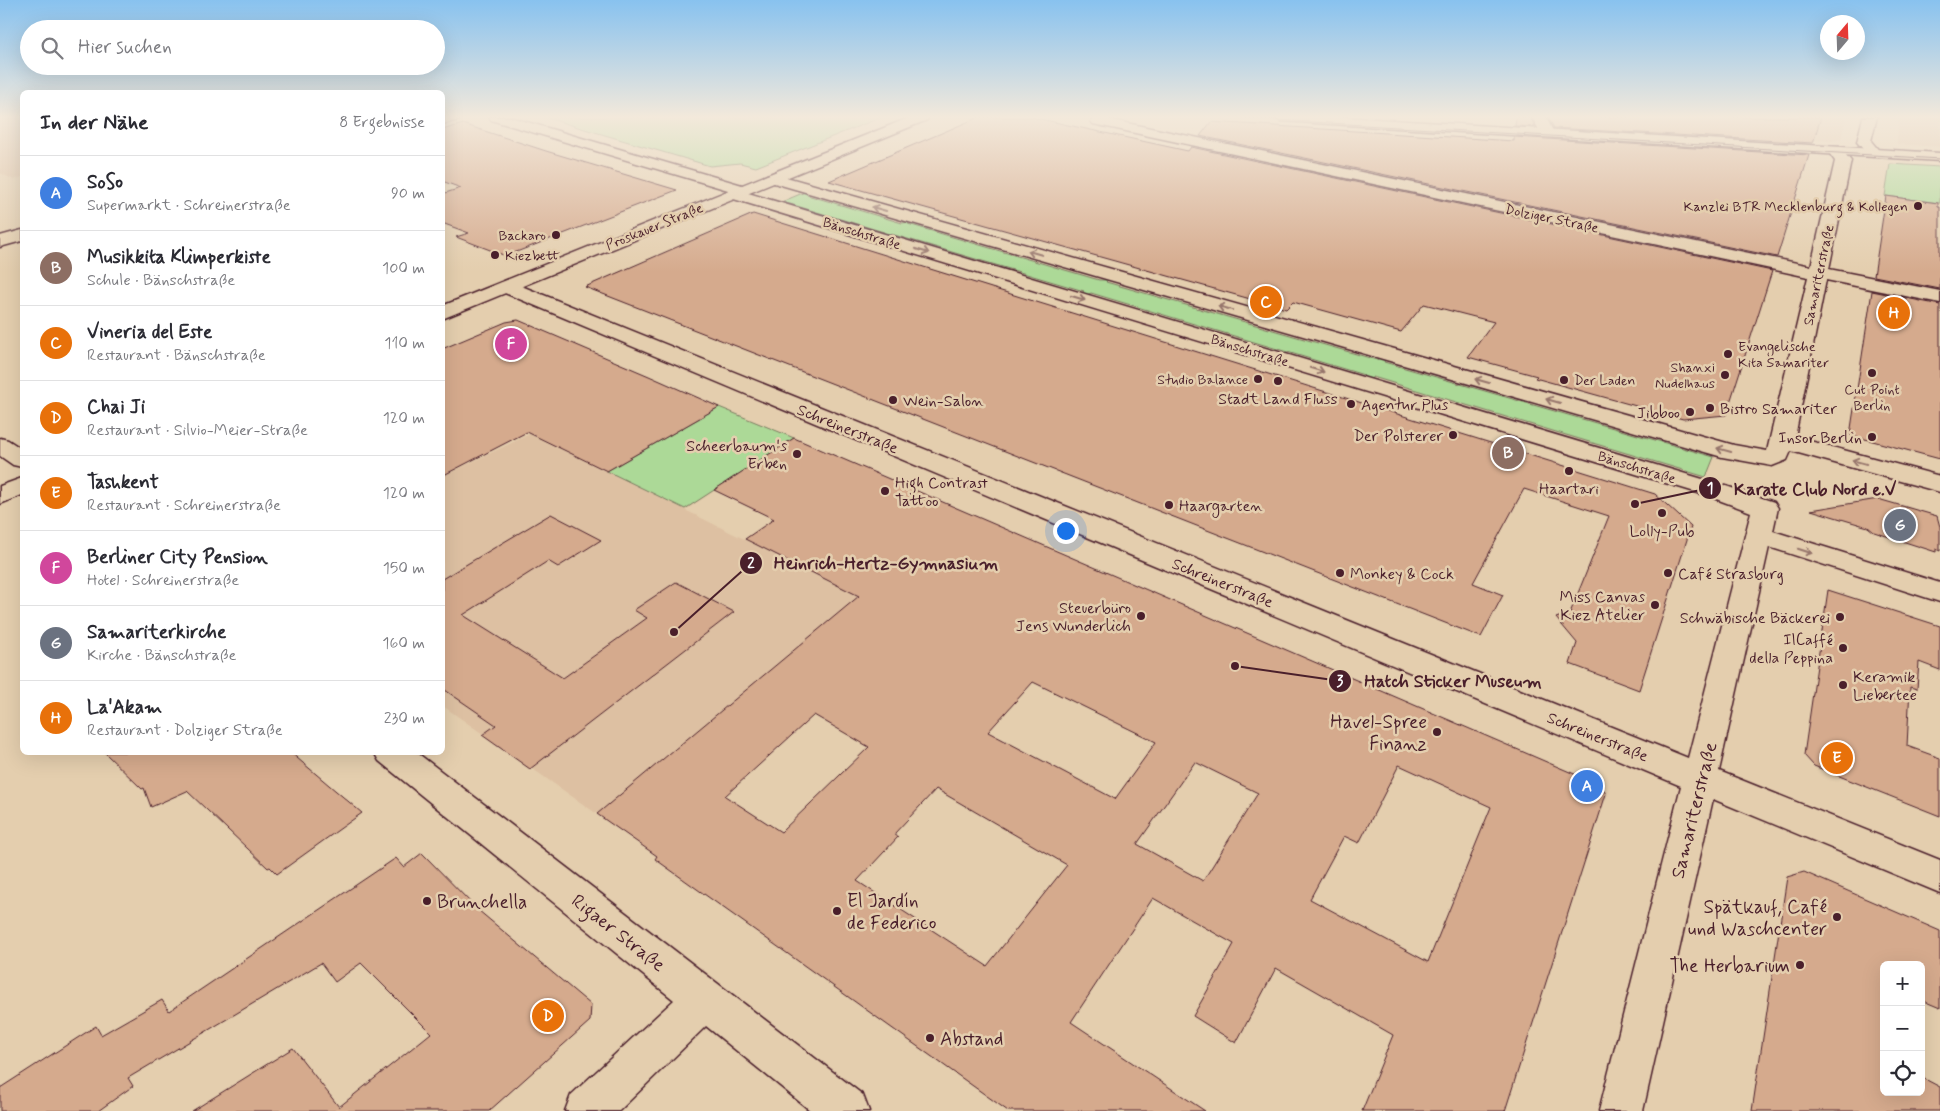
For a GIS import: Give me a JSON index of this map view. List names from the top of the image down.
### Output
{
  "streets": {
    "street": [
      "Dolziger Straße",
      "Proskauer Straße",
      "Bänschstraße",
      "Samariterstraße",
      "Schreinerstraße",
      "Rigaer Straße"
    ]
  },
  "crossings": [
    ["Dolziger Straße", "Samariterstraße"],
    ["Proskauer Straße", "Bänschstraße"],
    ["Proskauer Straße", "Schreinerstraße"],
    ["Bänschstraße", "Samariterstraße"],
    ["Samariterstraße", "Schreinerstraße"]
  ],
  "places": [
    "Kanzlei BTR Mecklenburg & Kollegen",
    "Backaro",
    "Kiezbett",
    "Evangelische Kita Samariter",
    "Cut Point Berlin",
    "Shanxi Nudelhaus",
    "Studio Balance",
    "Der Laden",
    "Stadt Land Fluss",
    "Wein-Salon",
    "Agentur Plus",
    "Bistro Samariter",
    "Jibboo",
    "Der Polsterer",
    "Insor Berlin",
    "Scheerbaum's Erben",
    "Haartari",
    "High Contrast Tattoo",
    "Karate Club Nord e.V",
    "Haargarten",
    "Lolly-Pub",
    "Monkey & Cock",
    "Café Strasburg",
    "Miss Canvas Kiez Atelier",
    "Steuerbüro Jens Wunderlich",
    "Schwäbische Bäckerei",
    "Heinrich-Hertz-Gymnasium",
    "IlCaffé della Peppina",
    "Hatch Sticker Museum",
    "Keramik Liebertee",
    "Havel-Spree Finanz",
    "Brunchella",
    "El Jardín de Federico",
    "Spätkauf, Café und Waschcenter",
    "The Herbarium",
    "Abstand"
  ],
  "north": "top",
  "page": {
    "search": "Hier suchen",
    "heading": ["In der Nähe", "8 Ergebnisse"],
    "list": [
      {
        "mark": "A",
        "name": "SoSo",
        "note": "Supermarkt · Schreinerstraße",
        "value": "90 m"
      },
      {
        "mark": "B",
        "name": "Musikkita Klimperkiste",
        "note": "Schule · Bänschstraße",
        "value": "100 m"
      },
      {
        "mark": "C",
        "name": "Vineria del Este",
        "note": "Restaurant · Bänschstraße",
        "value": "110 m"
      },
      {
        "mark": "D",
        "name": "Chai Ji",
        "note": "Restaurant · Silvio-Meier-Straße",
        "value": "120 m"
      },
      {
        "mark": "E",
        "name": "Tashkent",
        "note": "Restaurant · Schreinerstraße",
        "value": "120 m"
      },
      {
        "mark": "F",
        "name": "Berliner City Pension",
        "note": "Hotel · Schreinerstraße",
        "value": "150 m"
      },
      {
        "mark": "G",
        "name": "Samariterkirche",
        "note": "Kirche · Bänschstraße",
        "value": "160 m"
      },
      {
        "mark": "H",
        "name": "La'Akam",
        "note": "Restaurant · Dolziger Straße",
        "value": "230 m"
      }
    ],
    "pins": [
      "C",
      "H",
      "F",
      "B",
      "G",
      "E",
      "A",
      "D"
    ],
    "map_buttons": ["+", "−"]
  }
}
